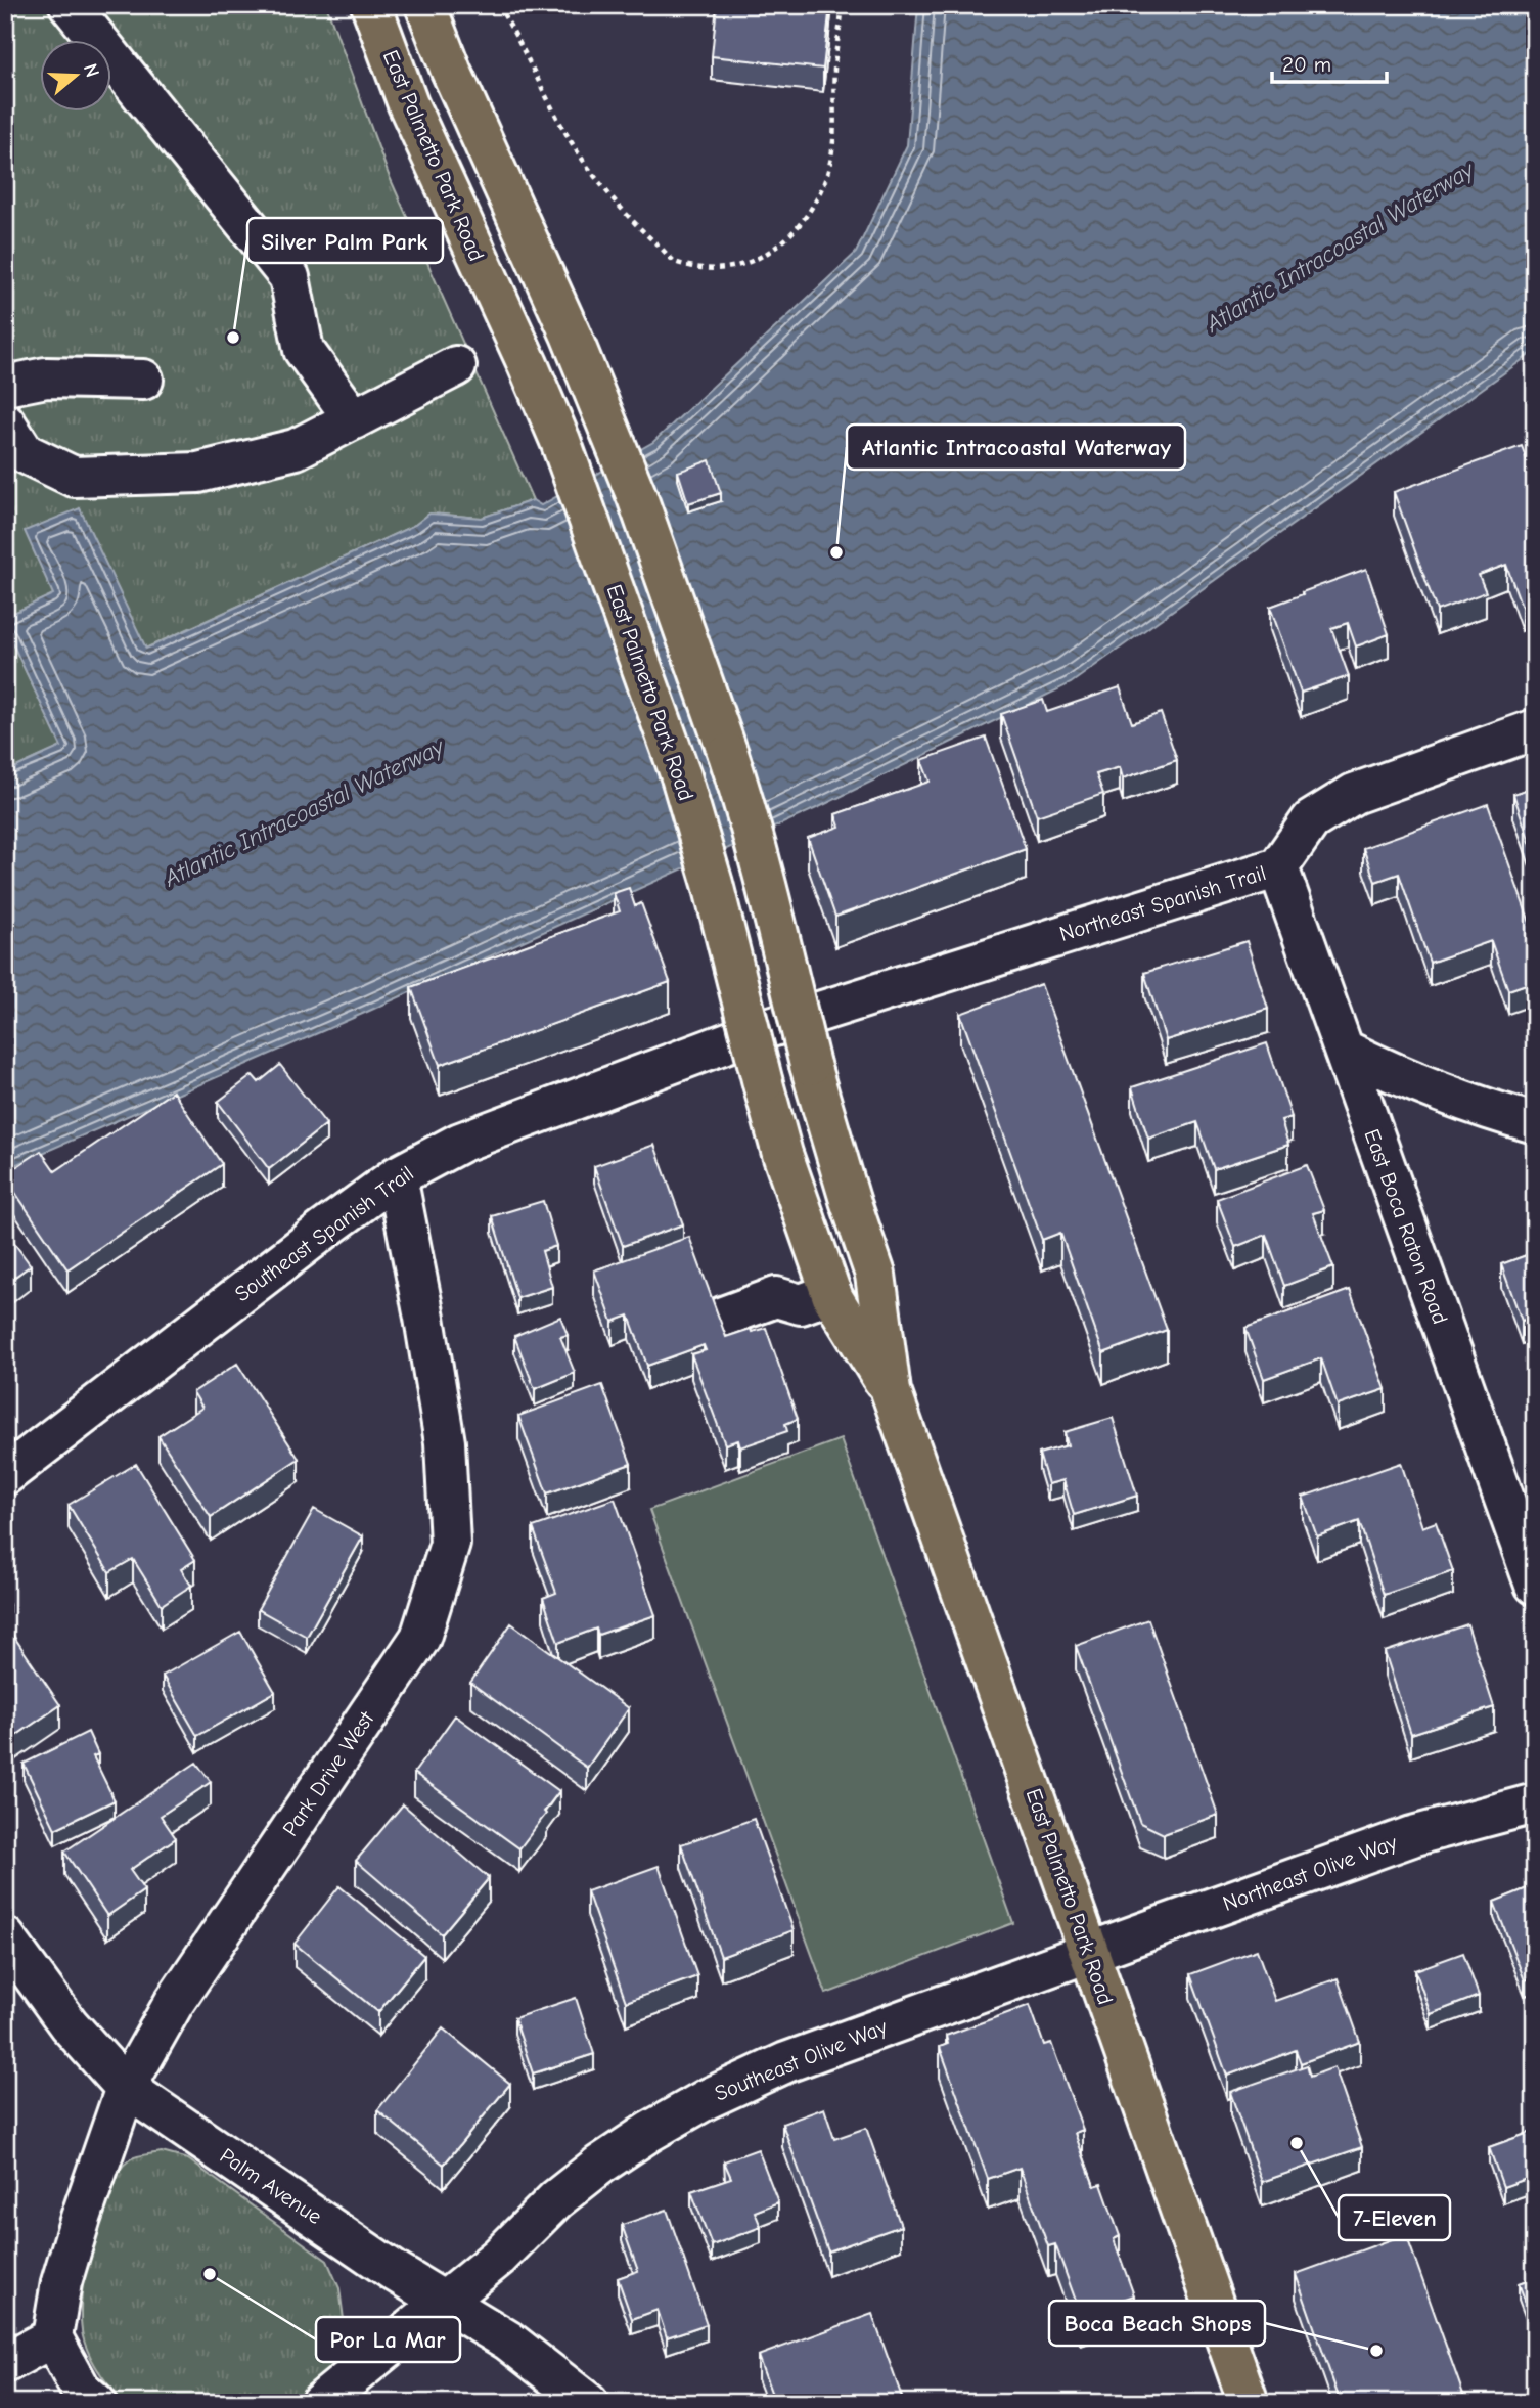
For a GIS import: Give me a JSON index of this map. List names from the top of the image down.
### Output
{
  "streets": {
    "main road": ["East Palmetto Park Road"],
    "street": [
      "Northeast Spanish Trail",
      "East Boca Raton Road",
      "Southeast Spanish Trail",
      "Park Drive West",
      "Northeast Olive Way",
      "Southeast Olive Way",
      "Palm Avenue"
    ]
  },
  "crossings": [
    ["East Palmetto Park Road", "Northeast Olive Way"],
    ["East Palmetto Park Road", "Southeast Olive Way"],
    ["Northeast Spanish Trail", "East Boca Raton Road"],
    ["Northeast Spanish Trail", "Southeast Spanish Trail"],
    ["Southeast Spanish Trail", "Park Drive West"],
    ["Park Drive West", "Palm Avenue"],
    ["Northeast Olive Way", "Southeast Olive Way"],
    ["Southeast Olive Way", "Palm Avenue"]
  ],
  "water": ["Atlantic Intracoastal Waterway"],
  "places": [
    "Silver Palm Park",
    "Atlantic Intracoastal Waterway",
    "7-Eleven",
    "Por La Mar",
    "Boca Beach Shops"
  ],
  "scale_bar": "20 m",
  "north": "right"
}
